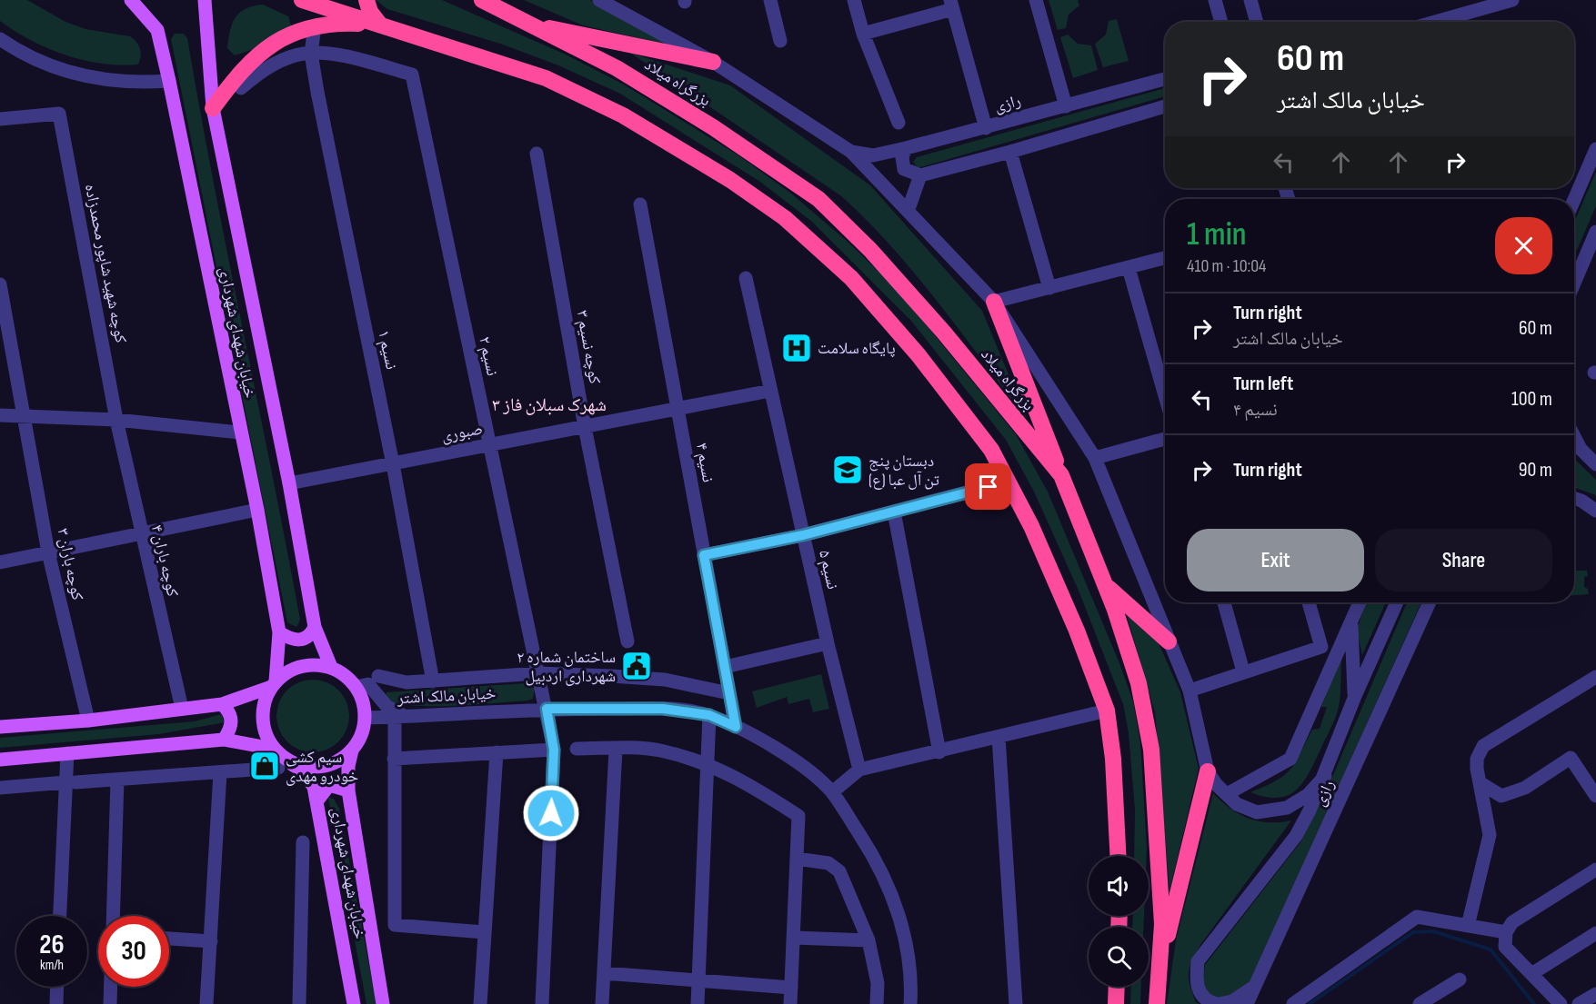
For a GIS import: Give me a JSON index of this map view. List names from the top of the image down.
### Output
{
  "streets": {
    "highway": ["بزرگراه میلاد"],
    "main road": ["خیابان شهدای شهرداری"],
    "street": [
      "رازی",
      "کوچه شهید شاپور محمدزاده",
      "کوچه نسیم ۳",
      "نسیم ۱",
      "نسیم ۲",
      "صبوری",
      "نسیم ۴",
      "کوچه باران ۴",
      "کوچه باران ۳",
      "نسیم ۵",
      "خیابان مالک اشتر"
    ]
  },
  "crossings": [
    ["کوچه شهید شاپور محمدزاده", "کوچه باران ۴"],
    ["خیابان شهدای شهرداری", "صبوری"],
    ["خیابان شهدای شهرداری", "خیابان مالک اشتر"],
    ["کوچه نسیم ۳", "صبوری"],
    ["نسیم ۱", "نسیم ۲"],
    ["نسیم ۱", "صبوری"],
    ["نسیم ۲", "صبوری"],
    ["نسیم ۲", "خیابان مالک اشتر"],
    ["صبوری", "نسیم ۴"],
    ["صبوری", "نسیم ۵"],
    ["نسیم ۴", "خیابان مالک اشتر"]
  ],
  "districts": ["شهرک سبلان فاز ۳"],
  "places": {
    "hospital": ["پایگاه سلامت"],
    "school or university": ["دبستان پنج تن آل عبا (ع)"],
    "public building": ["ساختمان شماره ۲ شهرداری اردبیل"],
    "shop": ["سیم کشی خودرو مهدی"]
  },
  "page": {
    "turn": ["60 m", "خیابان مالک اشتر"],
    "heading": ["1 min", "410 m · 10:04"],
    "list": [
      {
        "name": "Turn right",
        "note": "خیابان مالک اشتر",
        "value": "60 m"
      },
      {
        "name": "Turn left",
        "note": "نسیم ۴",
        "value": "100 m"
      },
      {
        "name": "Turn right",
        "value": "90 m"
      }
    ],
    "buttons": ["Exit", "Share"],
    "speed": "26 km/h",
    "limit": "30"
  }
}
